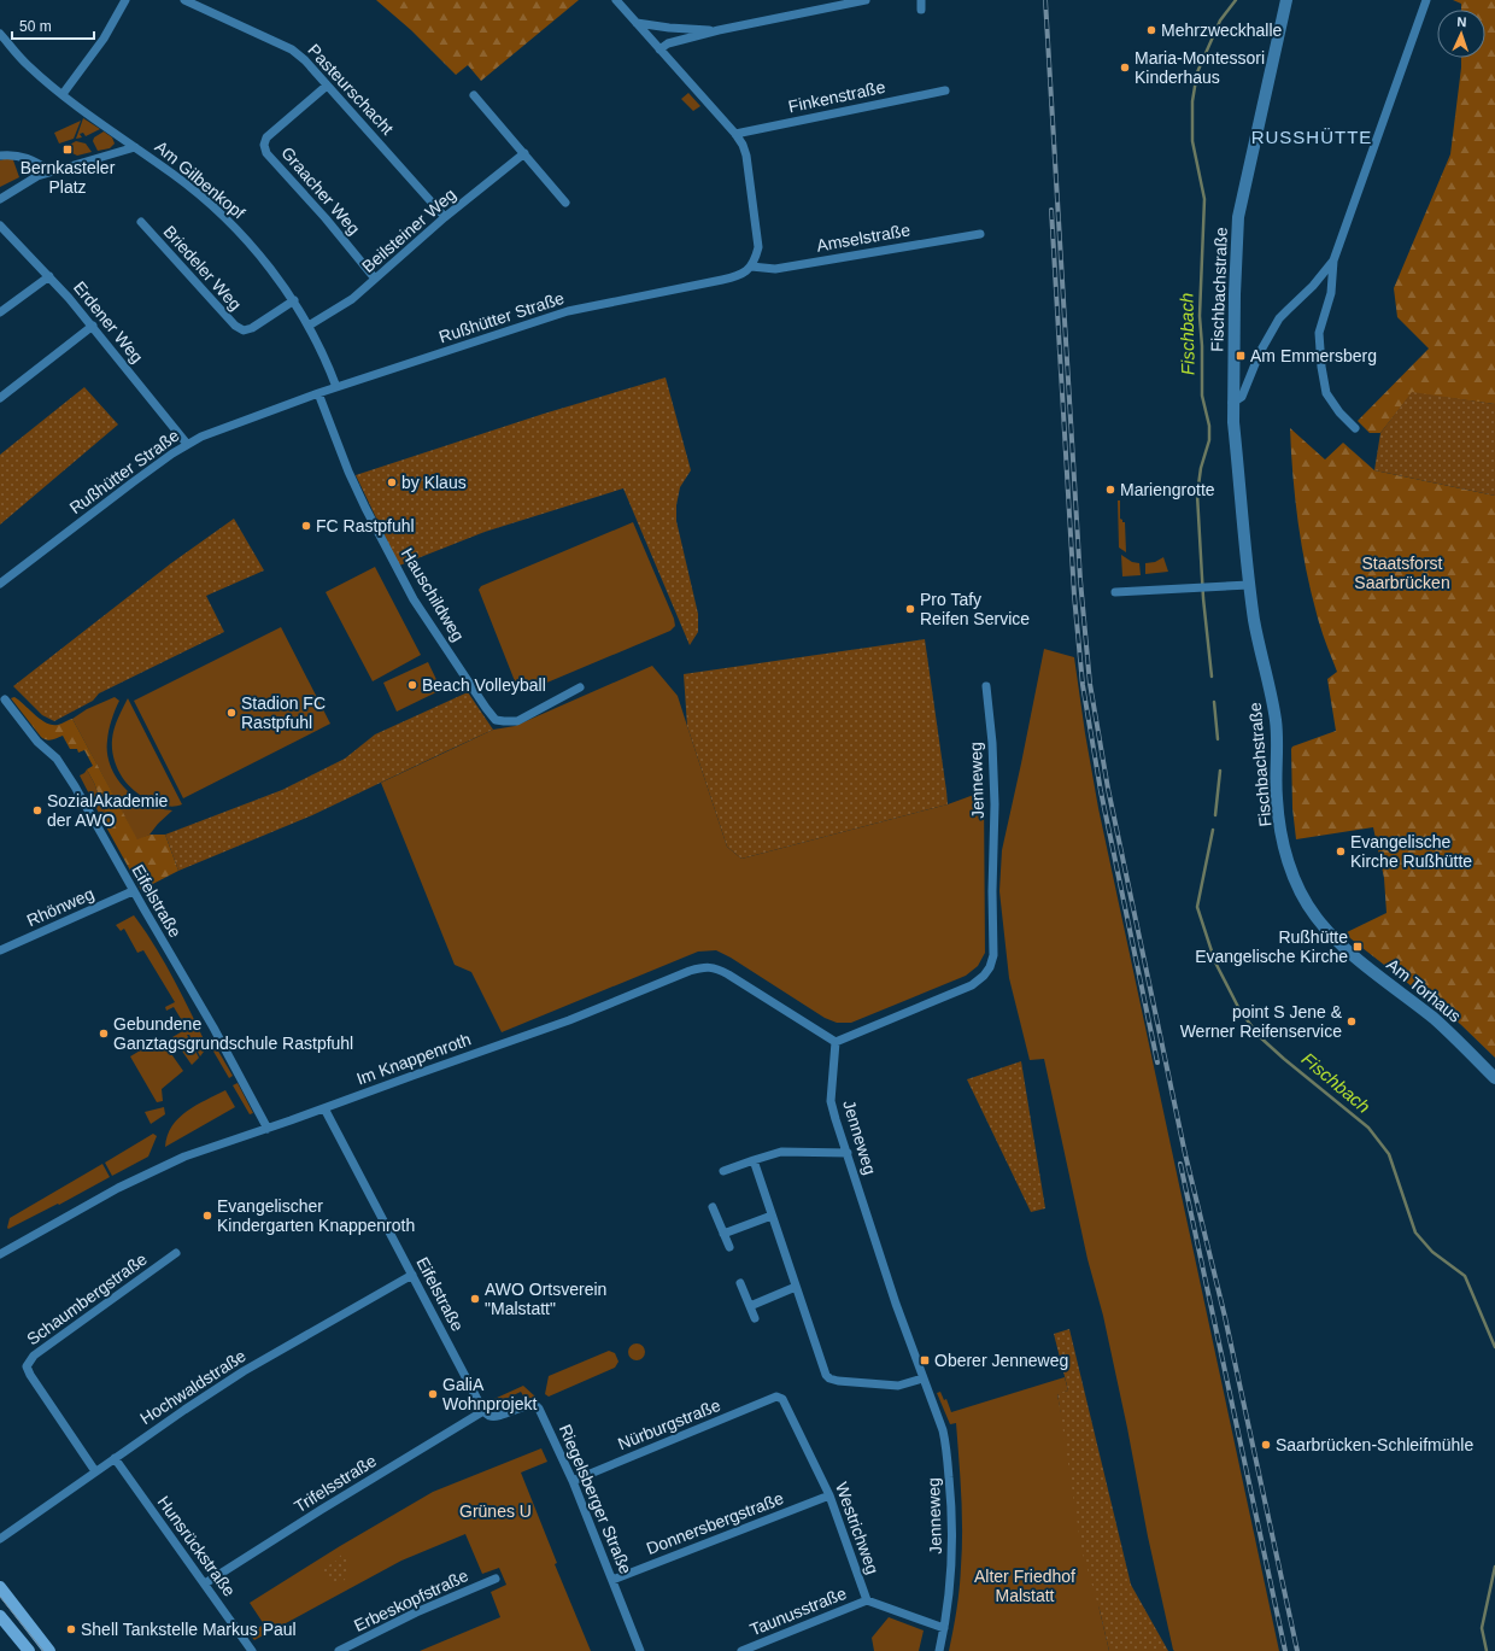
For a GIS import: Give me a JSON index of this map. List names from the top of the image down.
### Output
{
  "streets": {
    "main road": ["Fischbachstraße", "Am Torhaus"],
    "street": [
      "Pasteurschacht",
      "Finkenstraße",
      "Am Gilbenkopf",
      "Graacher Weg",
      "Beilsteiner Weg",
      "Amselstraße",
      "Briedeler Weg",
      "Rußhütter Straße",
      "Erdener Weg",
      "Hauschildweg",
      "Jenneweg",
      "Eifelstraße",
      "Rhönweg",
      "Im Knappenroth",
      "Schaumbergstraße",
      "Hochwaldstraße",
      "Nürburgstraße",
      "Trifelsstraße",
      "Riegelsberger Straße",
      "Donnersbergstraße",
      "Westrichweg",
      "Hunsrückstraße",
      "Erbeskopfstraße",
      "Taunusstraße"
    ]
  },
  "crossings": [
    ["Pasteurschacht", "Graacher Weg"],
    ["Pasteurschacht", "Beilsteiner Weg"],
    ["Am Gilbenkopf", "Beilsteiner Weg"],
    ["Am Gilbenkopf", "Briedeler Weg"],
    ["Am Gilbenkopf", "Rußhütter Straße"],
    ["Graacher Weg", "Beilsteiner Weg"],
    ["Amselstraße", "Rußhütter Straße"],
    ["Fischbachstraße", "Am Torhaus"],
    ["Rußhütter Straße", "Erdener Weg"],
    ["Rußhütter Straße", "Hauschildweg"],
    ["Jenneweg", "Im Knappenroth"],
    ["Jenneweg", "Westrichweg"],
    ["Eifelstraße", "Rhönweg"],
    ["Eifelstraße", "Im Knappenroth"],
    ["Eifelstraße", "Hochwaldstraße"],
    ["Eifelstraße", "Trifelsstraße"],
    ["Eifelstraße", "Riegelsberger Straße"],
    ["Schaumbergstraße", "Hochwaldstraße"],
    ["Hochwaldstraße", "Hunsrückstraße"],
    ["Nürburgstraße", "Riegelsberger Straße"],
    ["Nürburgstraße", "Westrichweg"],
    ["Trifelsstraße", "Riegelsberger Straße"],
    ["Trifelsstraße", "Hunsrückstraße"],
    ["Riegelsberger Straße", "Donnersbergstraße"],
    ["Donnersbergstraße", "Westrichweg"],
    ["Westrichweg", "Taunusstraße"]
  ],
  "districts": ["RUSSHÜTTE"],
  "water": ["Fischbach"],
  "parks": ["Staatsforst Saarbrücken", "Grünes U", "Alter Friedhof Malstatt"],
  "places": {
    "other": [
      "Mehrzweckhalle",
      "Maria-Montessori Kinderhaus",
      "by Klaus",
      "Mariengrotte",
      "FC Rastpfuhl",
      "Pro Tafy Reifen Service",
      "Beach Volleyball",
      "Stadion FC Rastpfuhl",
      "SozialAkademie der AWO",
      "Evangelische Kirche Rußhütte",
      "point S Jene & Werner Reifenservice",
      "Gebundene Ganztagsgrundschule Rastpfuhl",
      "Evangelischer Kindergarten Knappenroth",
      "AWO Ortsverein \"Malstatt\"",
      "GaliA Wohnprojekt",
      "Saarbrücken-Schleifmühle",
      "Shell Tankstelle Markus Paul"
    ],
    "transit": [
      "Bernkasteler Platz",
      "Am Emmersberg",
      "Rußhütte Evangelische Kirche",
      "Oberer Jenneweg"
    ]
  },
  "scale_bar": "50 m",
  "north": "top"
}
